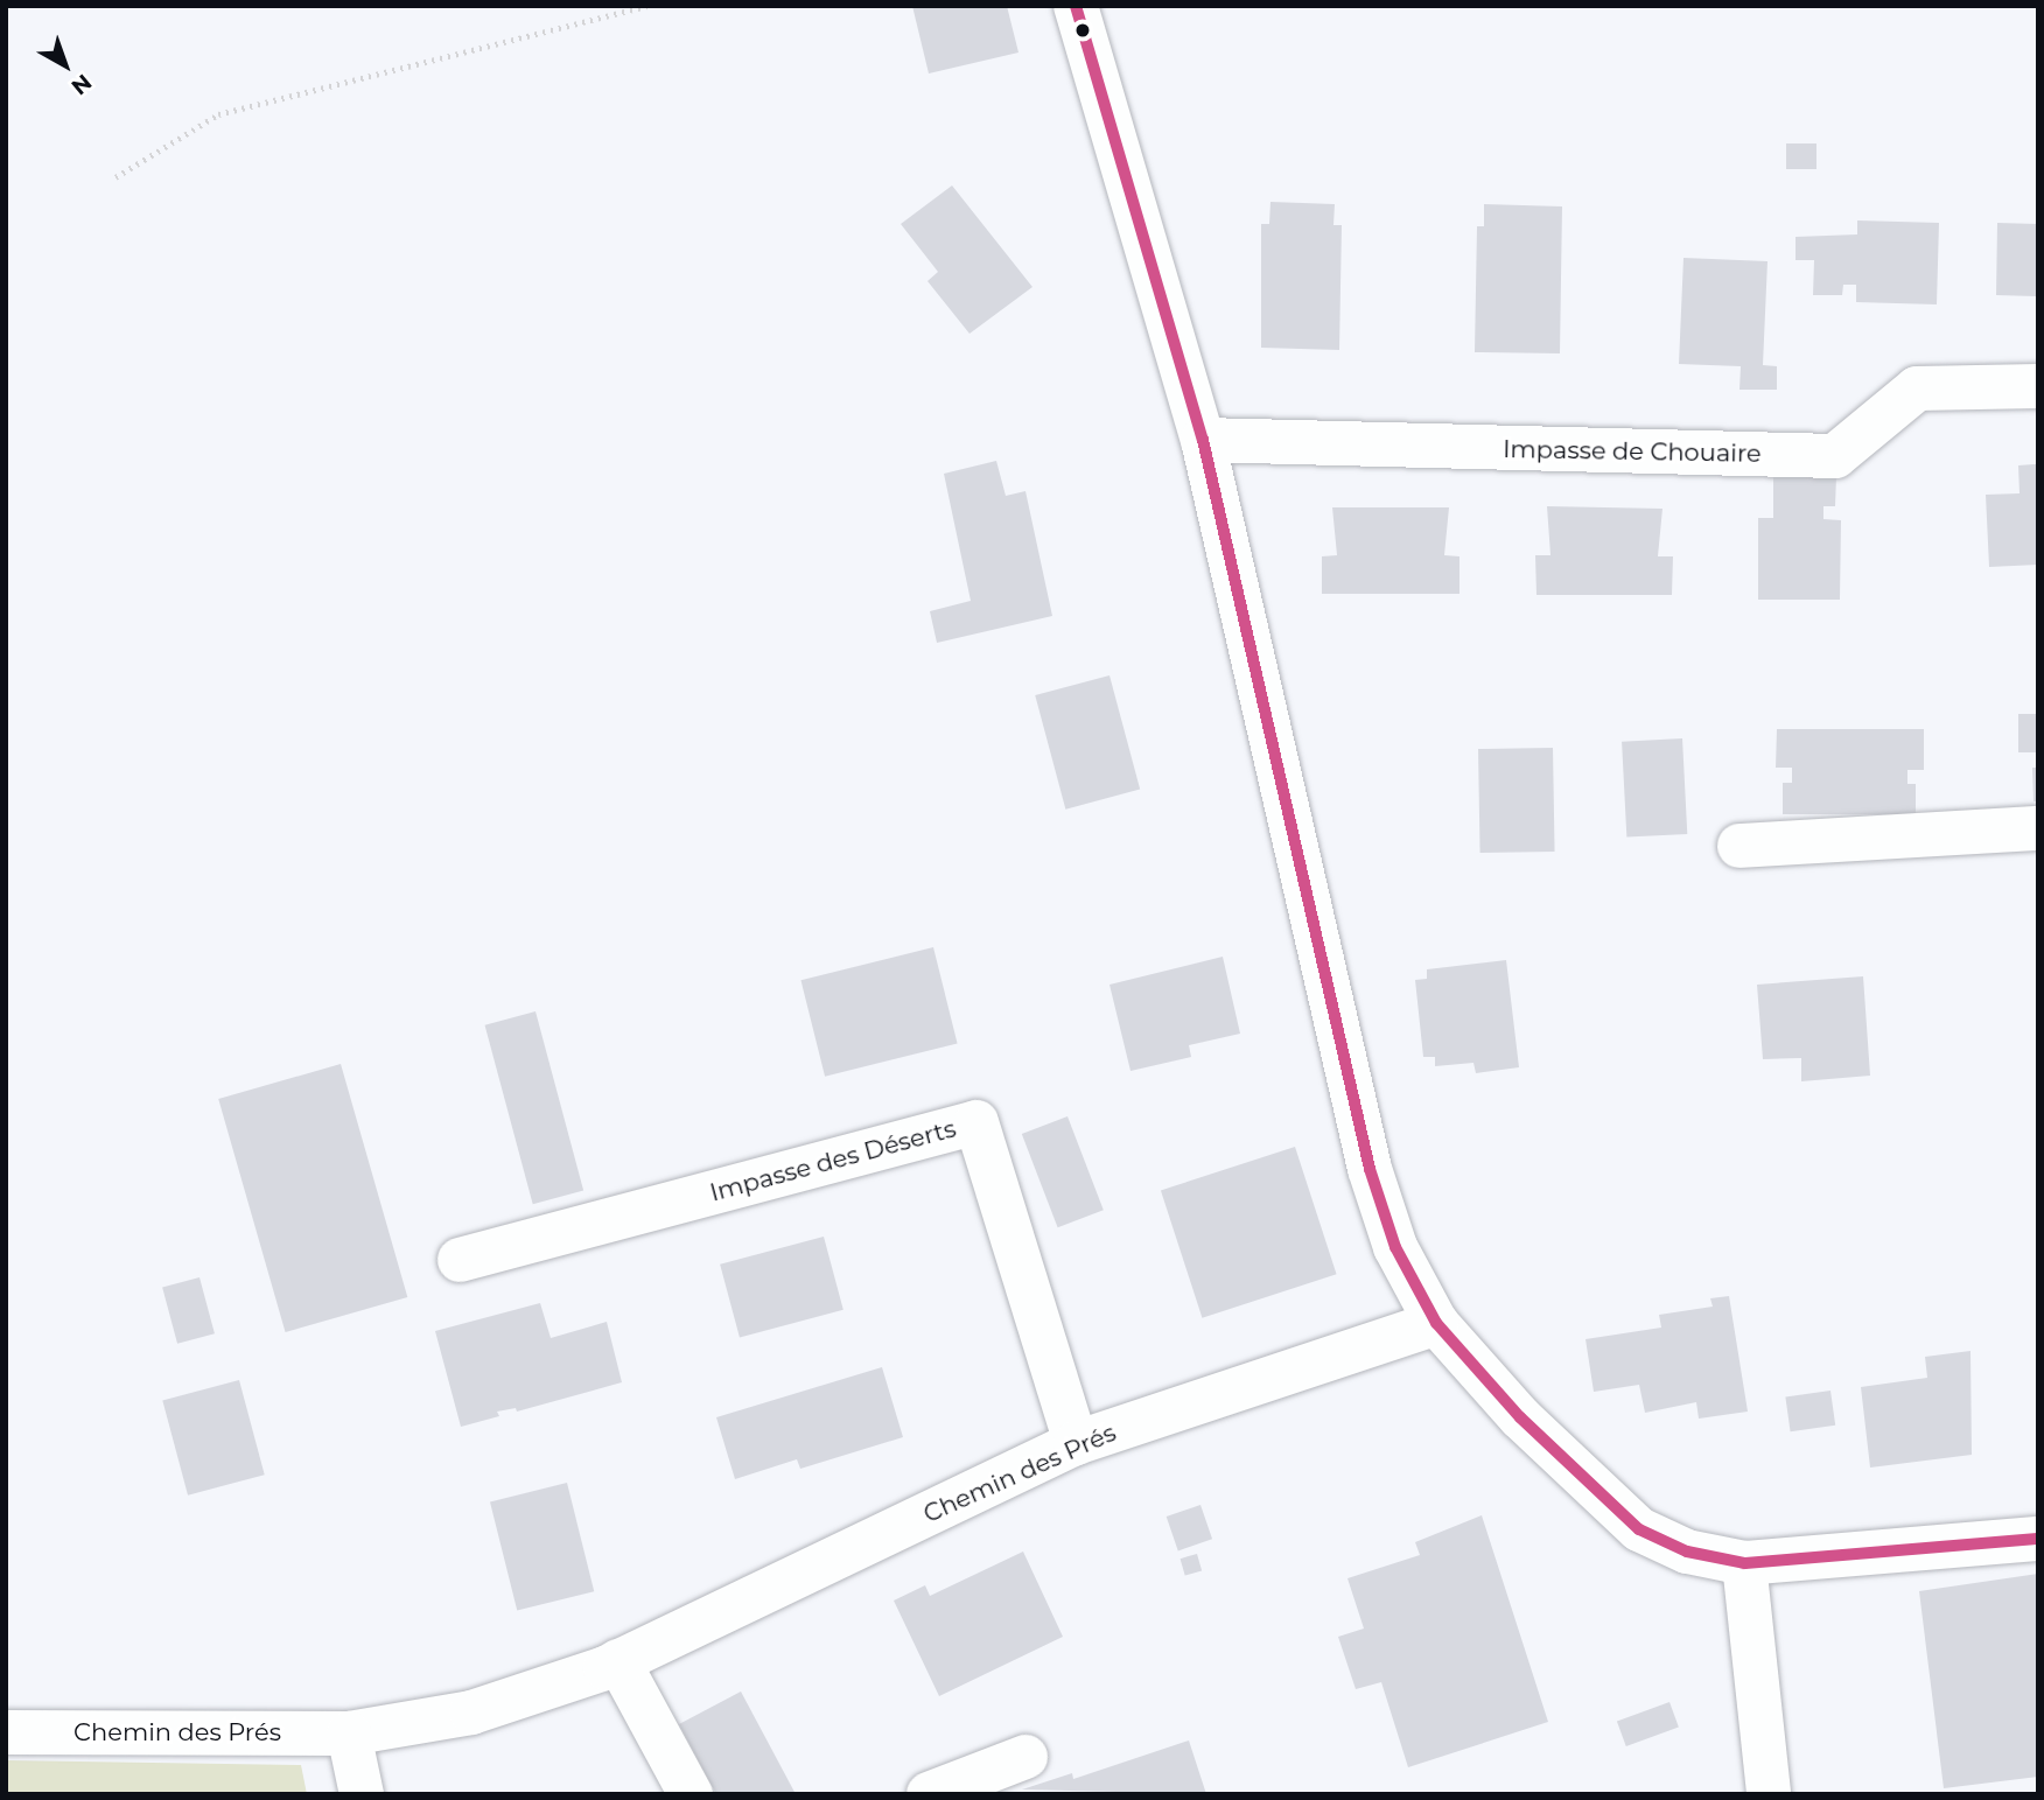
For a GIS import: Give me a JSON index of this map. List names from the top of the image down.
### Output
{
  "streets": {
    "street": ["Impasse de Chouaire", "Impasse des Déserts", "Chemin des Prés"]
  },
  "crossings": [
    ["Impasse des Déserts", "Chemin des Prés"]
  ],
  "north": "bottom right"
}
